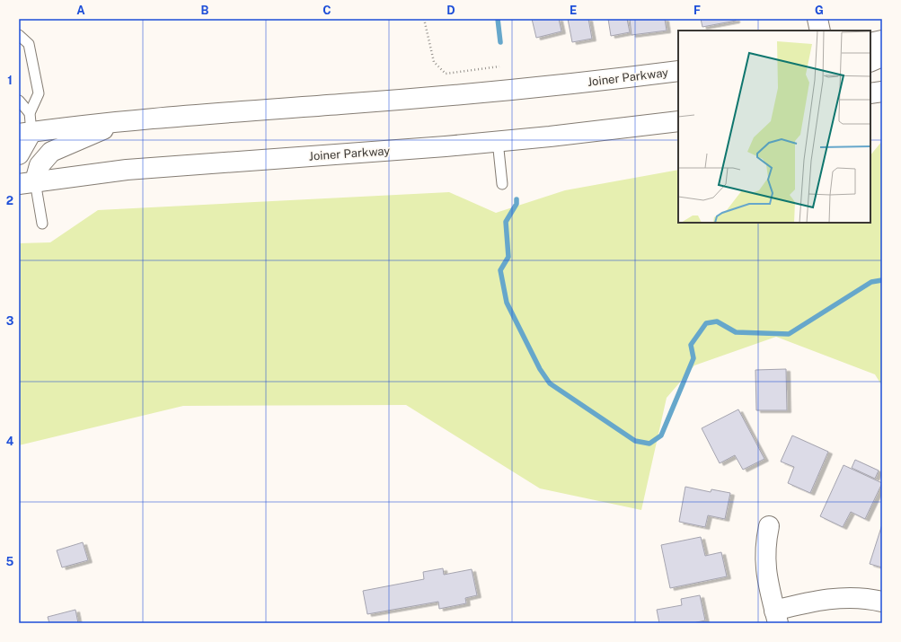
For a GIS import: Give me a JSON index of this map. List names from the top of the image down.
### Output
{
  "streets": {
    "main road": ["Joiner Parkway"]
  },
  "grid": {
    "columns": [
      "A",
      "B",
      "C",
      "D",
      "E",
      "F",
      "G"
    ],
    "rows": [
      "1",
      "2",
      "3",
      "4",
      "5"
    ]
  }
}
